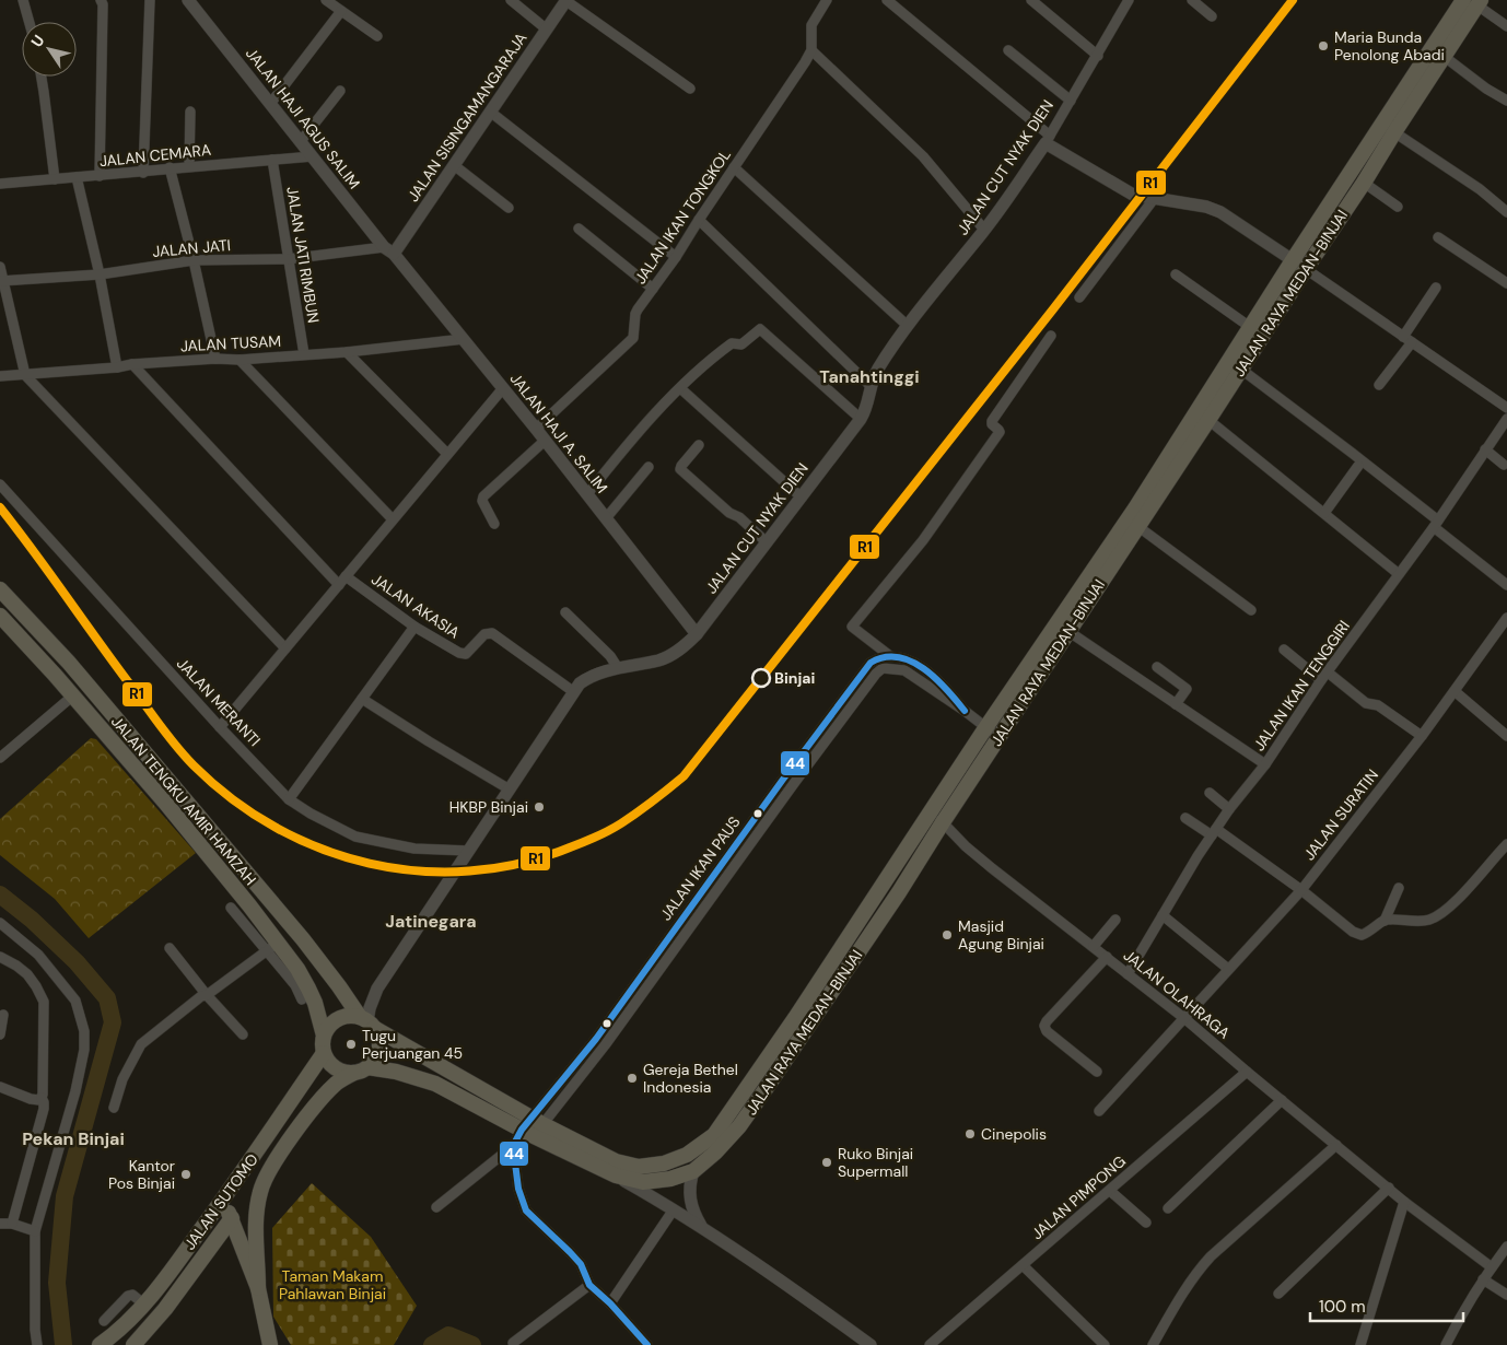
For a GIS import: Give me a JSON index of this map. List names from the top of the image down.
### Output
{
  "streets": {
    "main road": ["JALAN RAYA MEDAN-BINJAI", "JALAN TENGKU AMIR HAMZAH", "JALAN SUTOMO"],
    "street": [
      "JALAN SISINGAMANGARAJA",
      "JALAN HAJI AGUS SALIM",
      "JALAN CEMARA",
      "JALAN CUT NYAK DIEN",
      "JALAN IKAN TONGKOL",
      "JALAN JATI",
      "JALAN JATI RIMBUN",
      "JALAN TUSAM",
      "JALAN HAJI A. SALIM",
      "JALAN AKASIA",
      "JALAN IKAN TENGGIRI",
      "JALAN MERANTI",
      "JALAN SURATIN",
      "JALAN IKAN PAUS",
      "JALAN OLAHRAGA",
      "JALAN PIMPONG"
    ]
  },
  "crossings": [
    ["JALAN SISINGAMANGARAJA", "JALAN HAJI AGUS SALIM"],
    ["JALAN SISINGAMANGARAJA", "JALAN JATI"],
    ["JALAN SISINGAMANGARAJA", "JALAN HAJI A. SALIM"],
    ["JALAN HAJI AGUS SALIM", "JALAN CEMARA"],
    ["JALAN HAJI AGUS SALIM", "JALAN JATI"],
    ["JALAN HAJI AGUS SALIM", "JALAN HAJI A. SALIM"],
    ["JALAN CEMARA", "JALAN JATI RIMBUN"],
    ["JALAN CUT NYAK DIEN", "JALAN HAJI A. SALIM"],
    ["JALAN CUT NYAK DIEN", "JALAN AKASIA"],
    ["JALAN CUT NYAK DIEN", "JALAN MERANTI"],
    ["JALAN CUT NYAK DIEN", "JALAN TENGKU AMIR HAMZAH"],
    ["JALAN CUT NYAK DIEN", "JALAN SUTOMO"],
    ["JALAN IKAN TONGKOL", "JALAN HAJI A. SALIM"],
    ["JALAN JATI", "JALAN JATI RIMBUN"],
    ["JALAN JATI", "JALAN HAJI A. SALIM"],
    ["JALAN JATI RIMBUN", "JALAN TUSAM"],
    ["JALAN RAYA MEDAN-BINJAI", "JALAN IKAN PAUS"],
    ["JALAN RAYA MEDAN-BINJAI", "JALAN OLAHRAGA"],
    ["JALAN TUSAM", "JALAN HAJI A. SALIM"],
    ["JALAN TUSAM", "JALAN AKASIA"],
    ["JALAN IKAN TENGGIRI", "JALAN OLAHRAGA"],
    ["JALAN TENGKU AMIR HAMZAH", "JALAN SUTOMO"],
    ["JALAN SURATIN", "JALAN OLAHRAGA"],
    ["JALAN OLAHRAGA", "JALAN PIMPONG"]
  ],
  "districts": ["Tanahtinggi", "Jatinegara", "Pekan Binjai"],
  "parks": ["Taman Makam Pahlawan Binjai"],
  "places": [
    "Maria Bunda Penolong Abadi",
    "Binjai",
    "HKBP Binjai",
    "Masjid Agung Binjai",
    "Tugu Perjuangan 45",
    "Gereja Bethel Indonesia",
    "Cinepolis",
    "Ruko Binjai Supermall",
    "Kantor Pos Binjai"
  ],
  "lines": ["transit line R1", "transit line 44"],
  "scale_bar": "100 m",
  "north": "top left"
}
